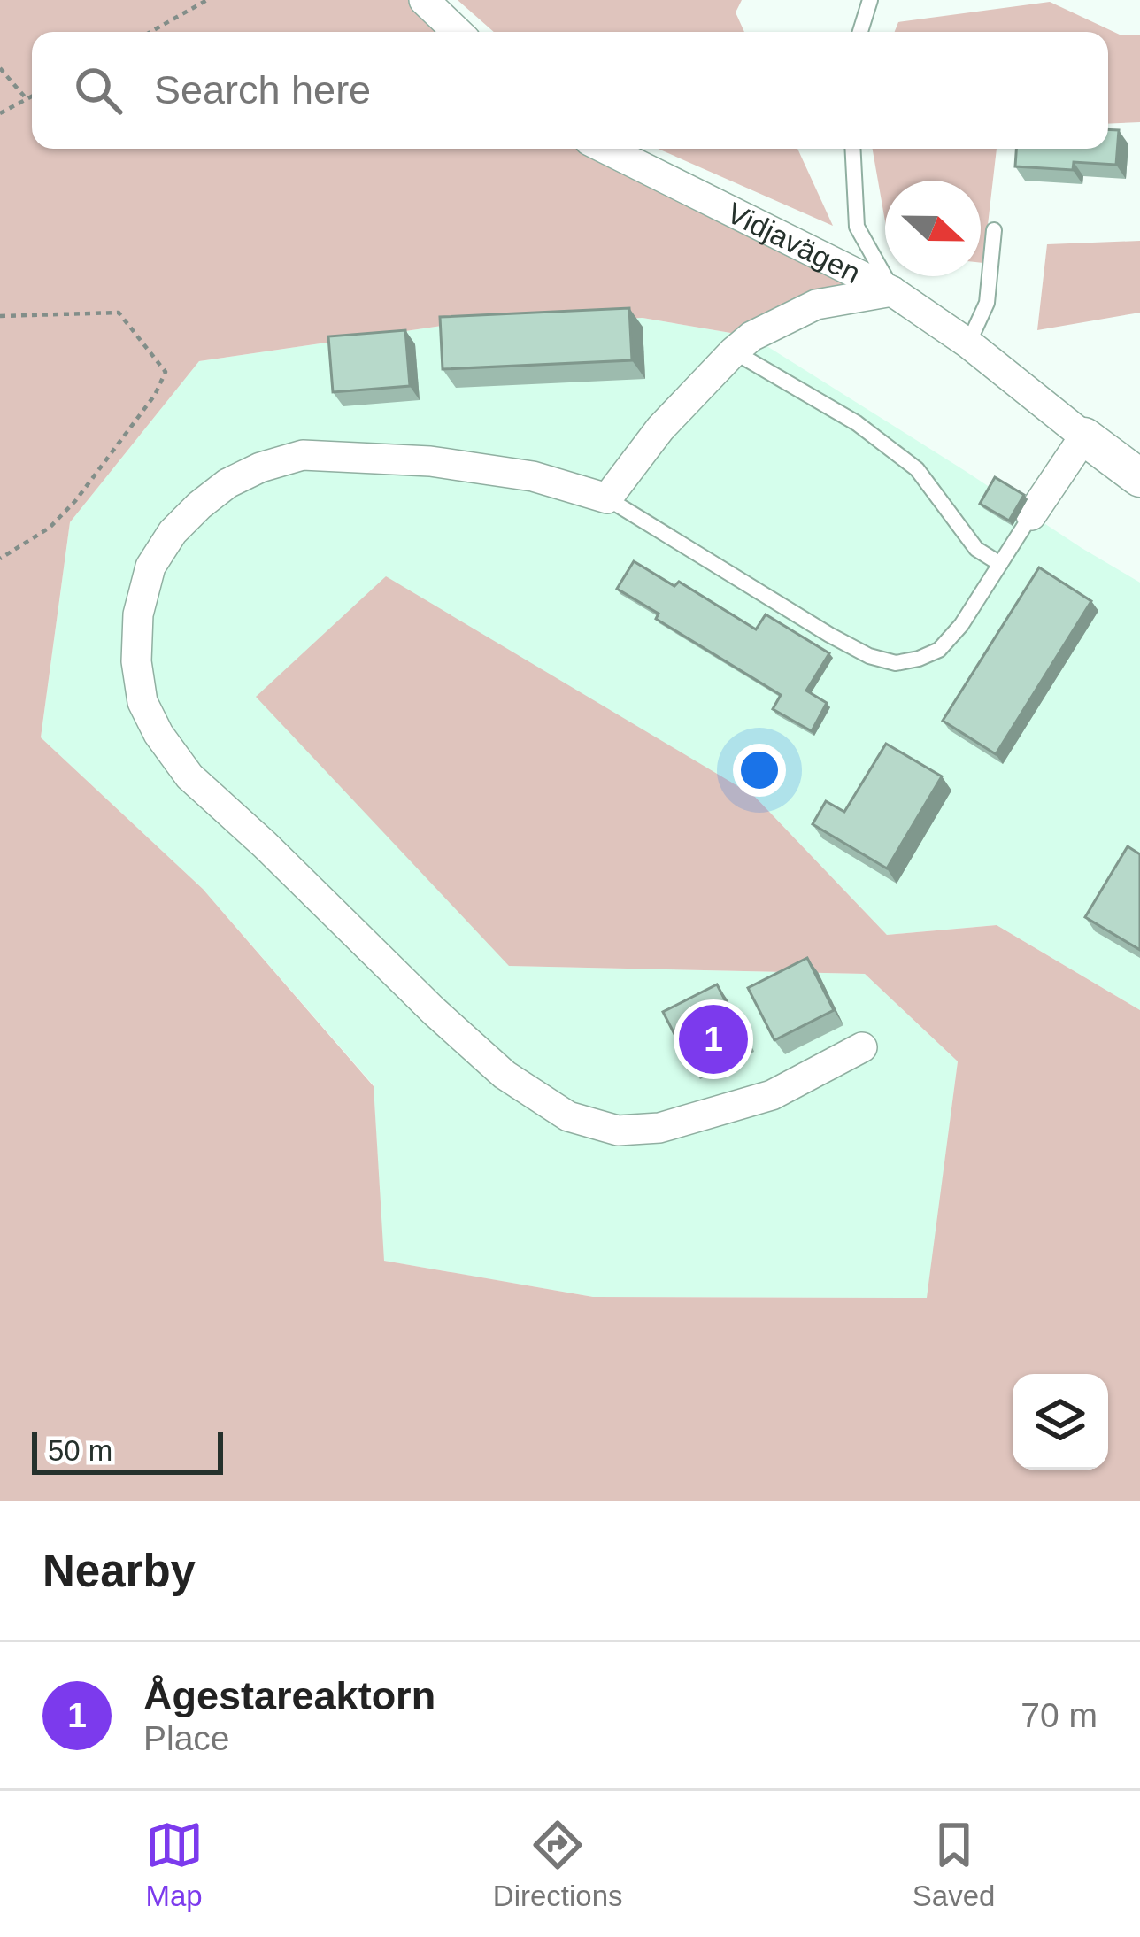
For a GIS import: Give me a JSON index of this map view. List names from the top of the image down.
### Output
{
  "streets": {
    "street": ["Vidjavägen"]
  },
  "scale_bar": "50 m",
  "north": "right",
  "page": {
    "search": "Search here",
    "pins": "1",
    "scale": "50 m",
    "heading": "Nearby",
    "list": [
      {
        "mark": "1",
        "name": "Ågestareaktorn",
        "note": "Place",
        "value": "70 m"
      }
    ],
    "nav": ["Map", "Directions", "Saved"]
  }
}
